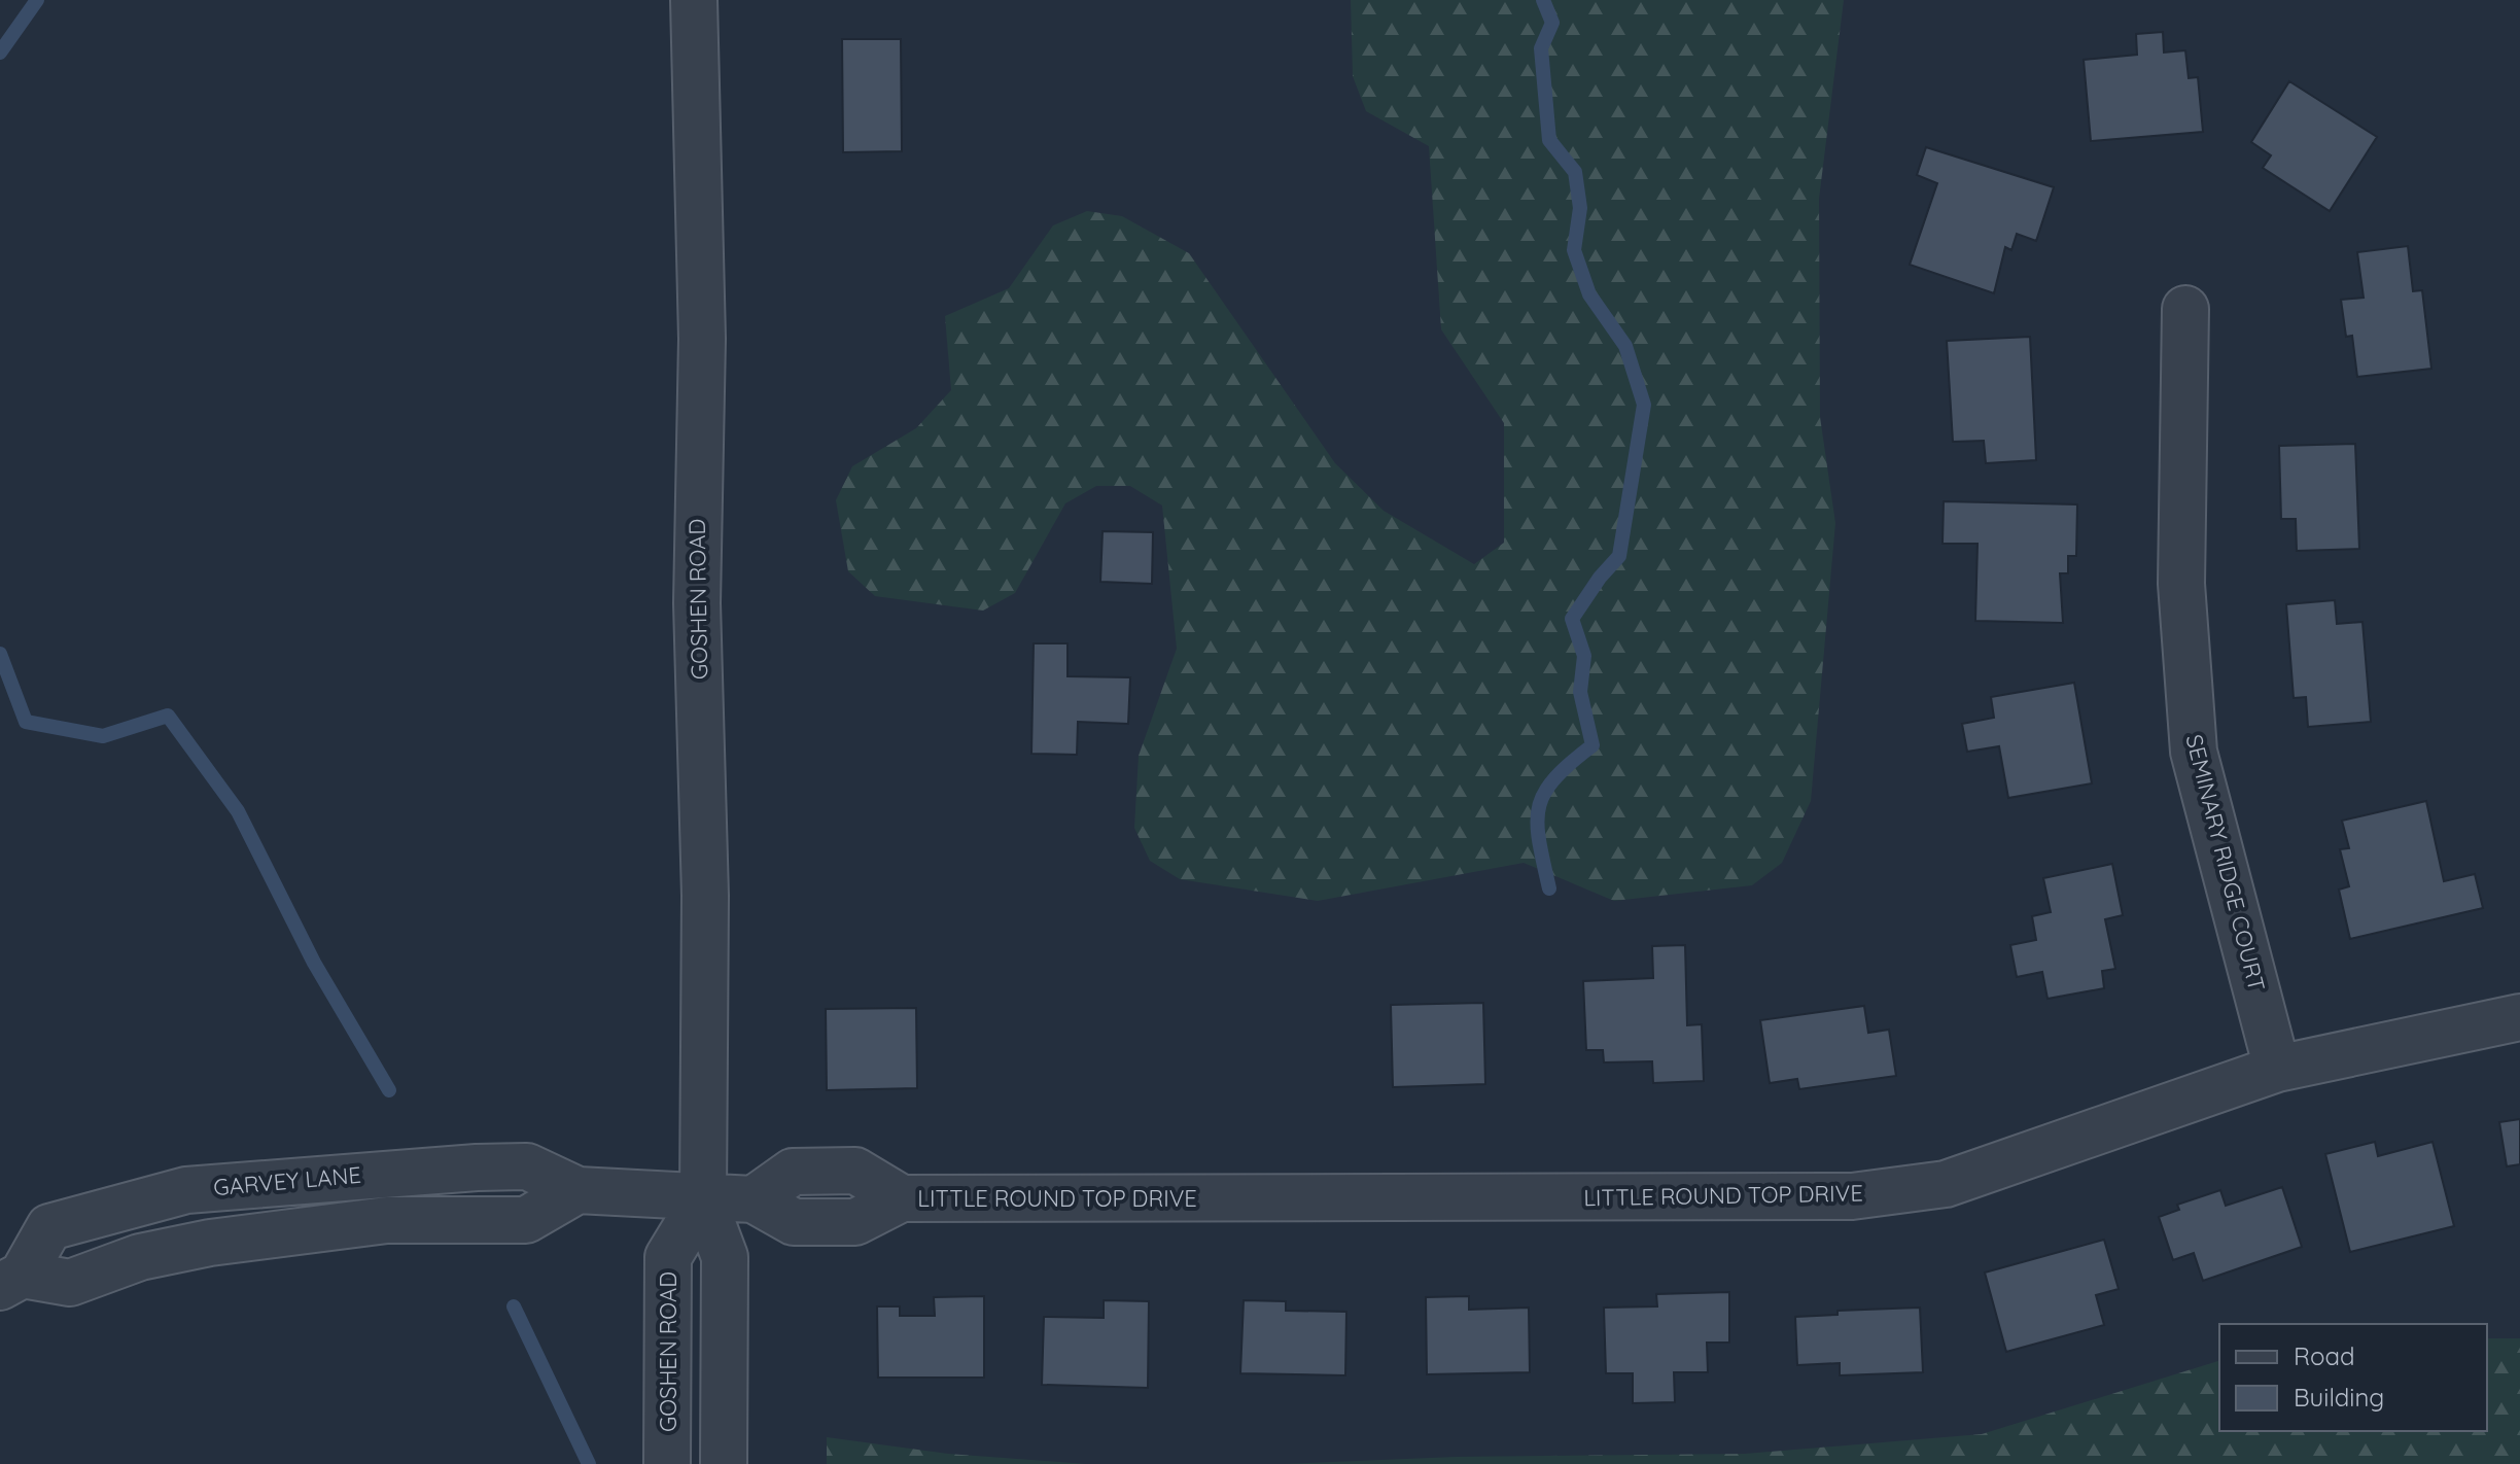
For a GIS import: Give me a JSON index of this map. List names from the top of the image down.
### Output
{
  "streets": {
    "street": [
      "GOSHEN ROAD",
      "SEMINARY RIDGE COURT",
      "GARVEY LANE",
      "LITTLE ROUND TOP DRIVE"
    ]
  },
  "crossings": [
    ["GOSHEN ROAD", "GARVEY LANE"],
    ["GOSHEN ROAD", "LITTLE ROUND TOP DRIVE"],
    ["SEMINARY RIDGE COURT", "LITTLE ROUND TOP DRIVE"],
    ["GARVEY LANE", "LITTLE ROUND TOP DRIVE"]
  ],
  "legend": ["Road", "Building"]
}
